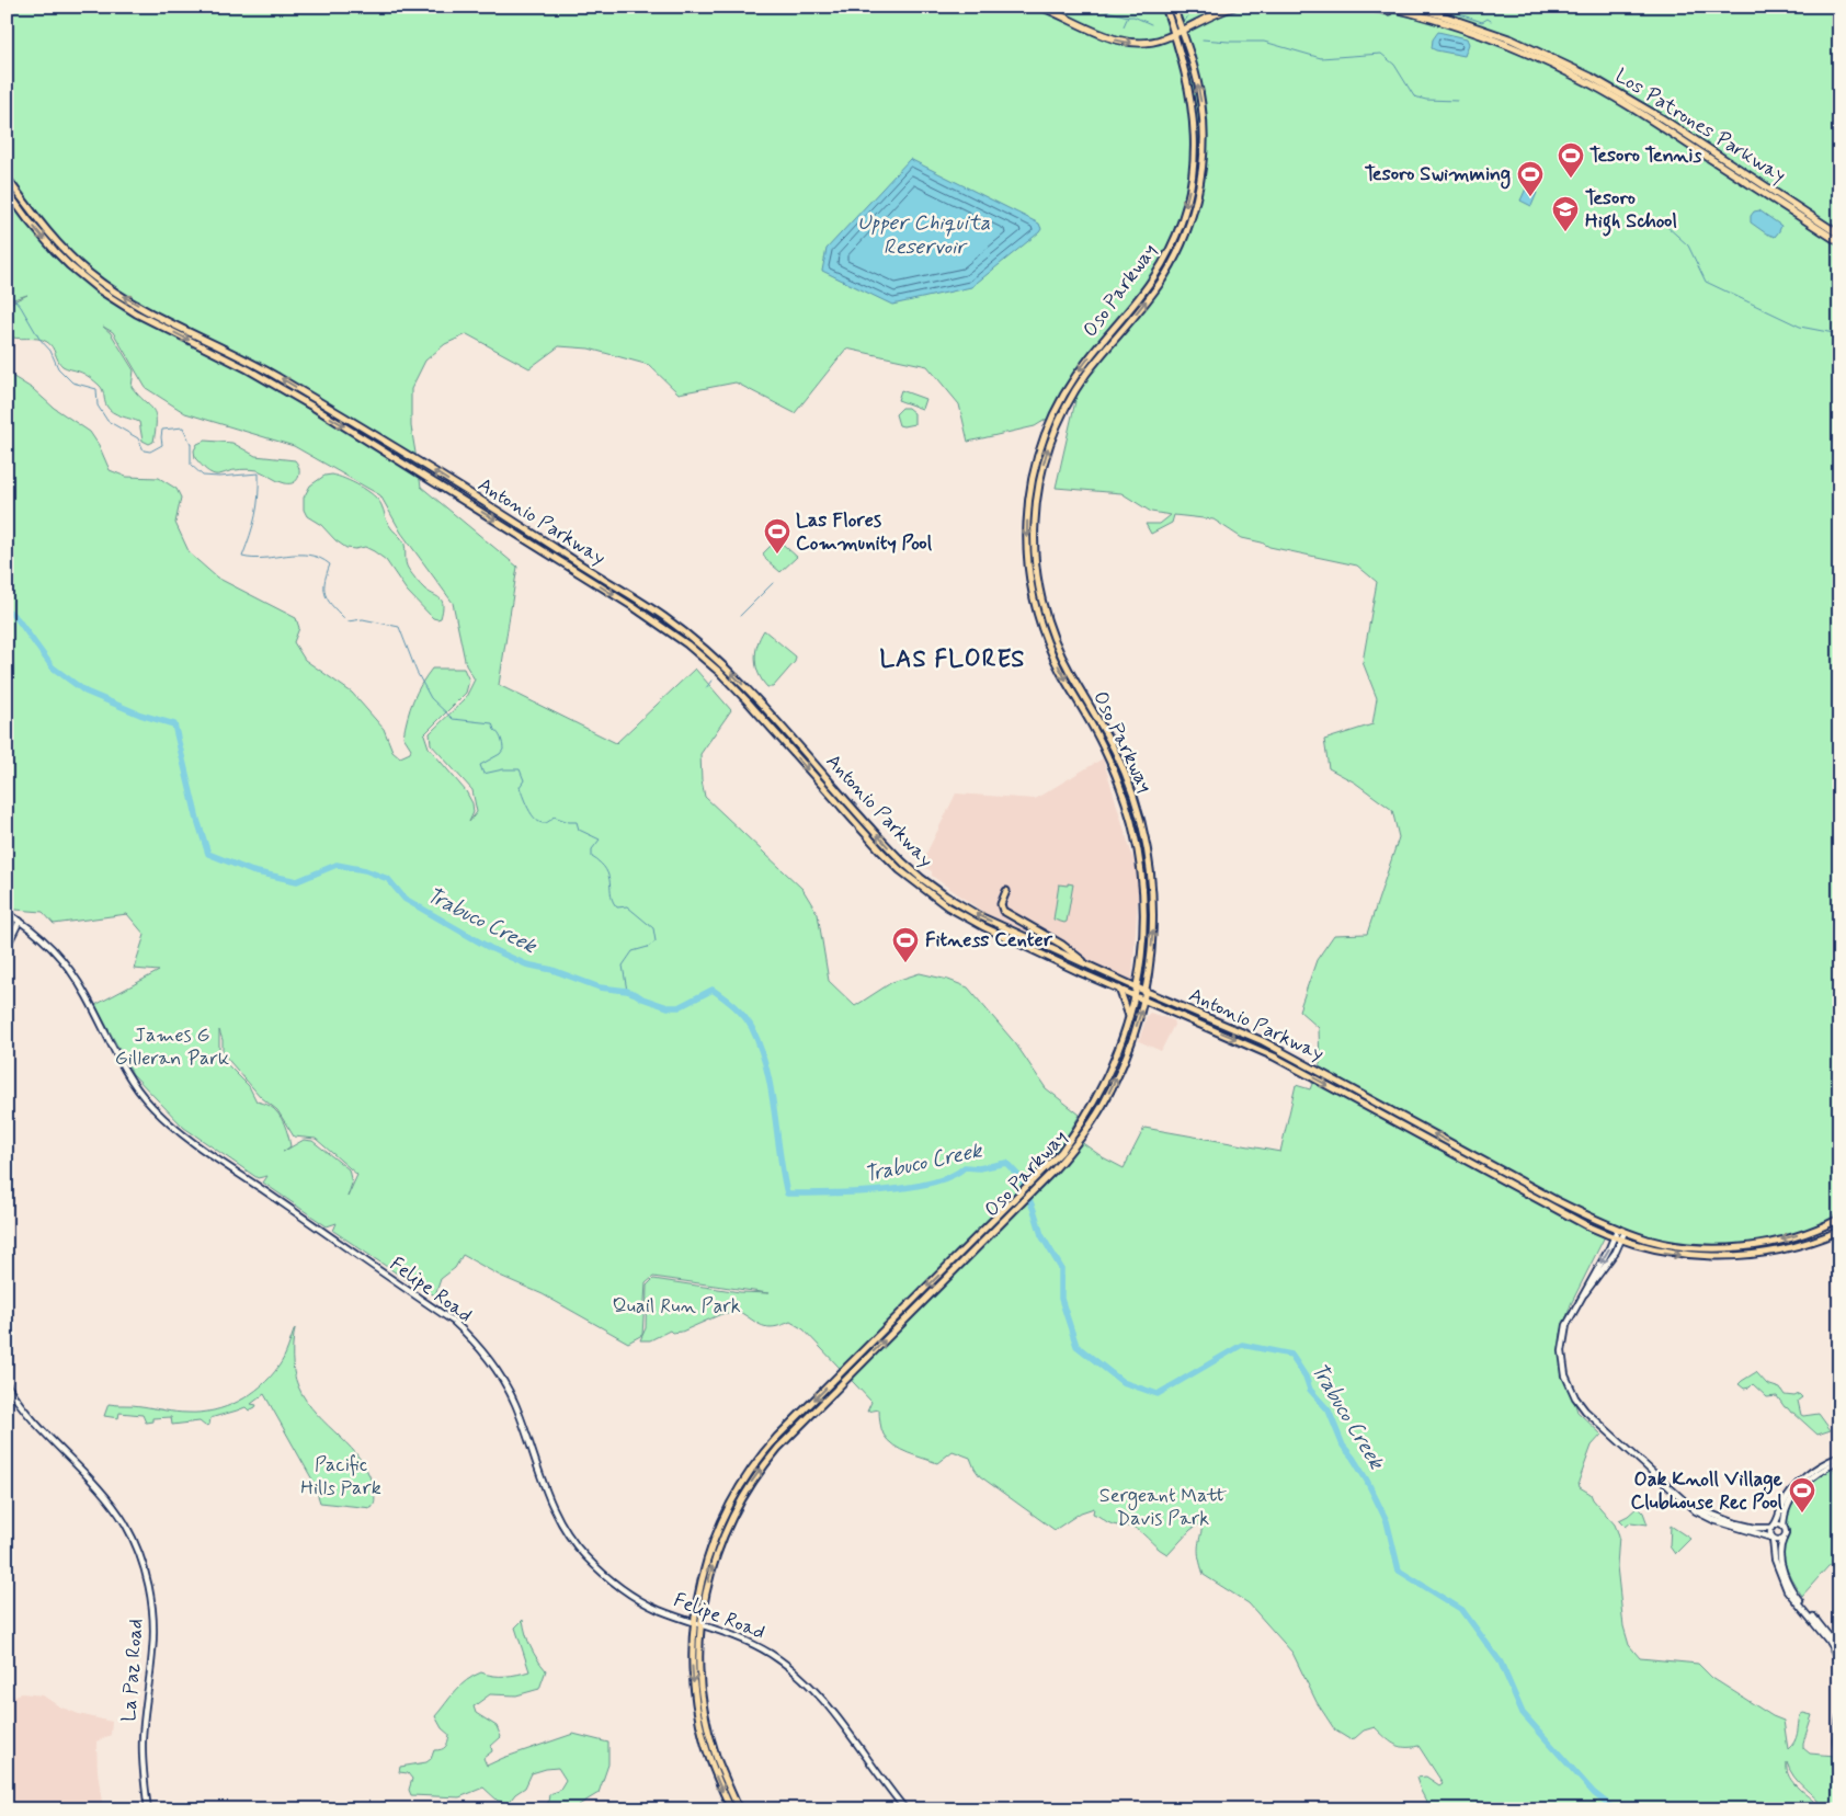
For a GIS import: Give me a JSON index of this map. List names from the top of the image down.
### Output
{
  "streets": {
    "highway": ["Los Patrones Parkway"],
    "main road": [
      "Oso Parkway",
      "Antonio Parkway",
      "Felipe Road",
      "La Paz Road"
    ]
  },
  "crossings": [
    ["Oso Parkway", "Antonio Parkway"],
    ["Oso Parkway", "Felipe Road"]
  ],
  "districts": ["LAS FLORES"],
  "water": ["Upper Chiquita Reservoir", "Trabuco Creek"],
  "parks": [
    "James G Gilleran Park",
    "Quail Run Park",
    "Pacific Hills Park",
    "Sergeant Matt Davis Park"
  ],
  "places": {
    "sports": [
      "Tesoro Tennis",
      "Tesoro Swimming",
      "Las Flores Community Pool",
      "Fitness Center",
      "Oak Knoll Village Clubhouse Rec Pool"
    ],
    "school or university": ["Tesoro High School"]
  }
}
